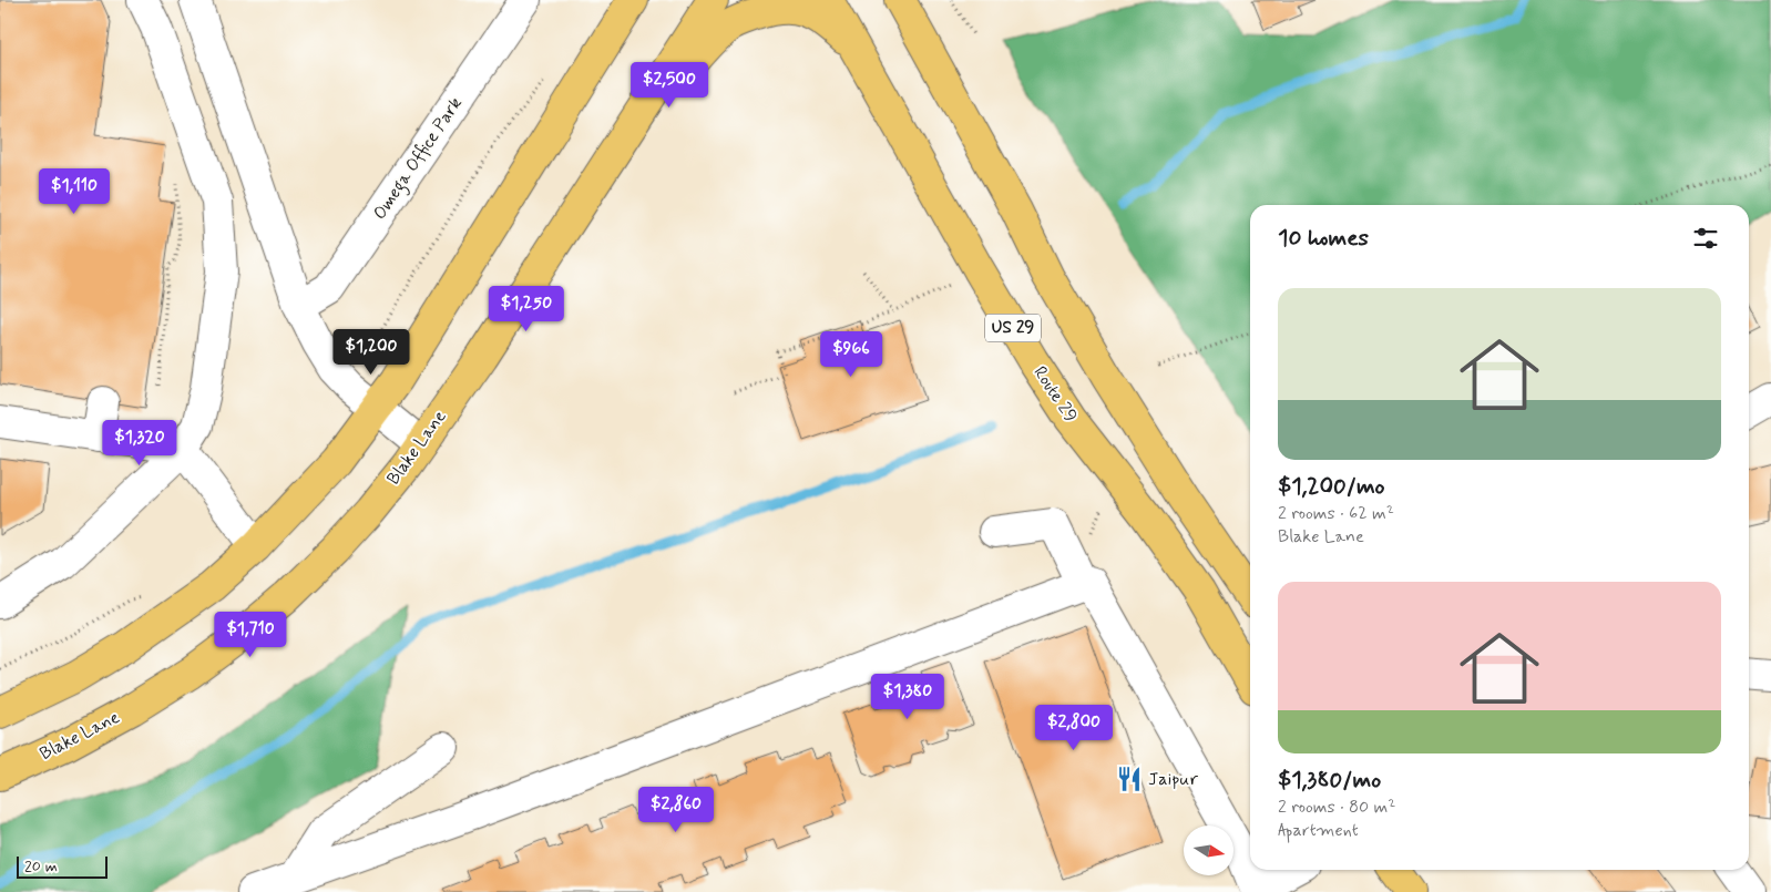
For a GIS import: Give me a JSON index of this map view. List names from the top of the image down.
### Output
{
  "streets": {
    "main road": ["US 29", "Route 29", "Blake Lane"],
    "street": ["Omega Office Park"]
  },
  "places": {
    "restaurant": ["Jaipur"]
  },
  "scale_bar": "20 m",
  "north": "right",
  "page": {
    "price": [
      "$2,500",
      "$1,110",
      "$1,250",
      "$1,200",
      "$966",
      "$1,320",
      "$1,710",
      "$1,380",
      "$2,800",
      "$2,860"
    ],
    "heading": "10 homes",
    "list": [
      {
        "name": "$1,200/mo",
        "note": "2 rooms · 62 m² · Blake Lane"
      },
      {
        "name": "$1,380/mo",
        "note": "2 rooms · 80 m² · Apartment"
      }
    ],
    "scale": "20 m"
  }
}
